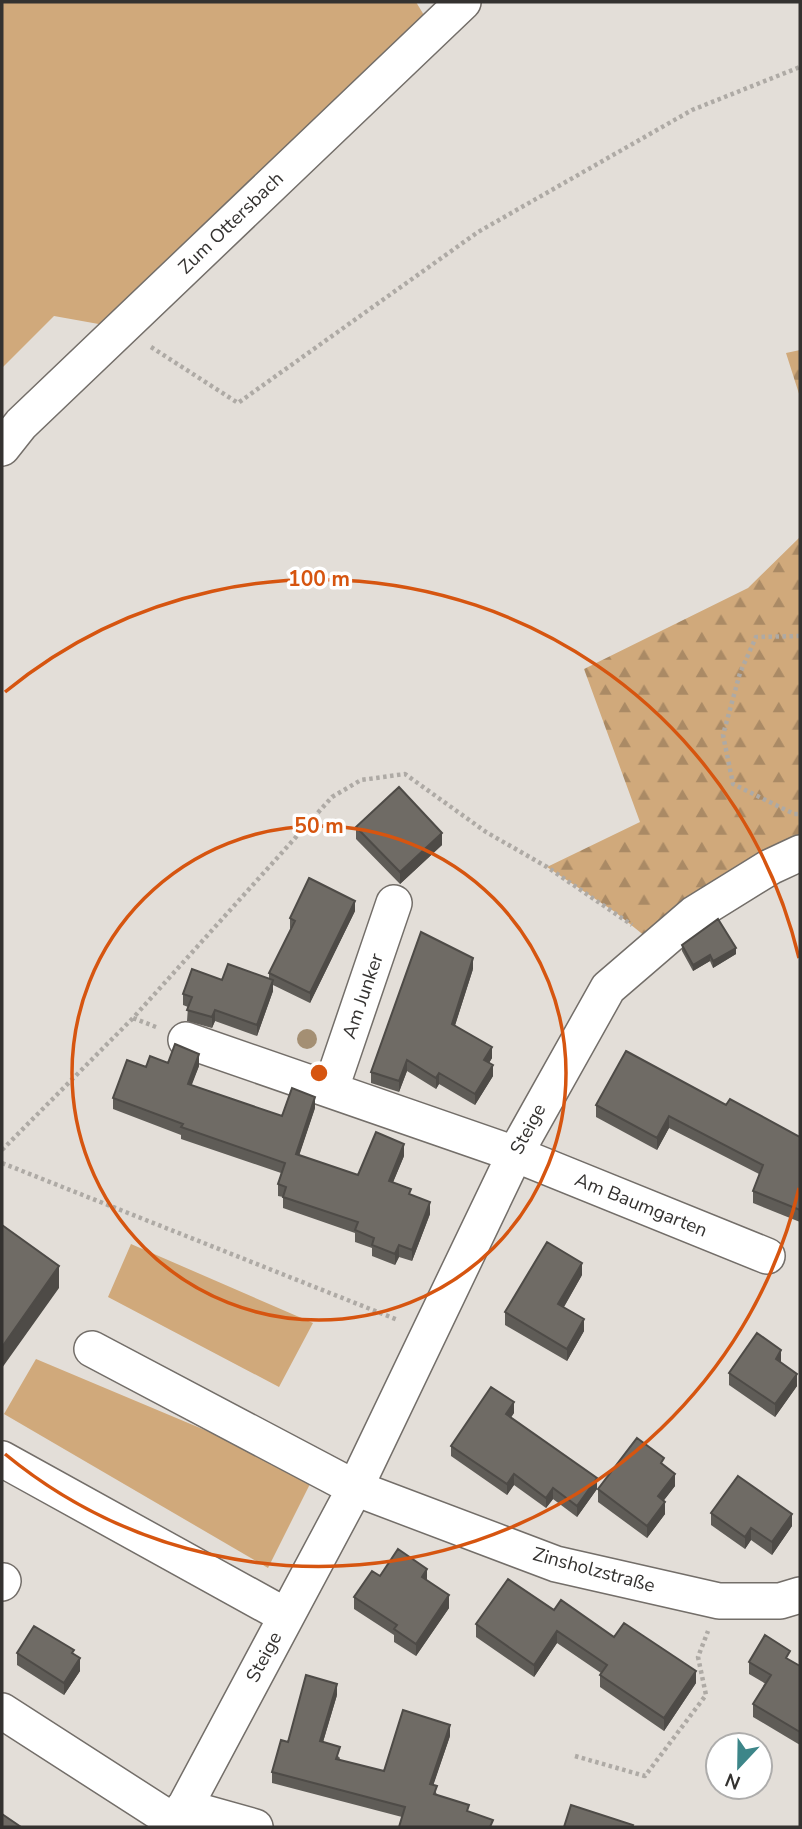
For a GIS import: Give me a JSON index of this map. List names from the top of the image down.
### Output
{
  "streets": {
    "street": [
      "Zum Ottersbach",
      "Am Junker",
      "Steige",
      "Am Baumgarten",
      "Zinsholzstraße"
    ]
  },
  "crossings": [
    ["Steige", "Am Baumgarten"],
    ["Steige", "Zinsholzstraße"]
  ],
  "north": "bottom",
  "rings": ["100 m", "50 m"]
}
